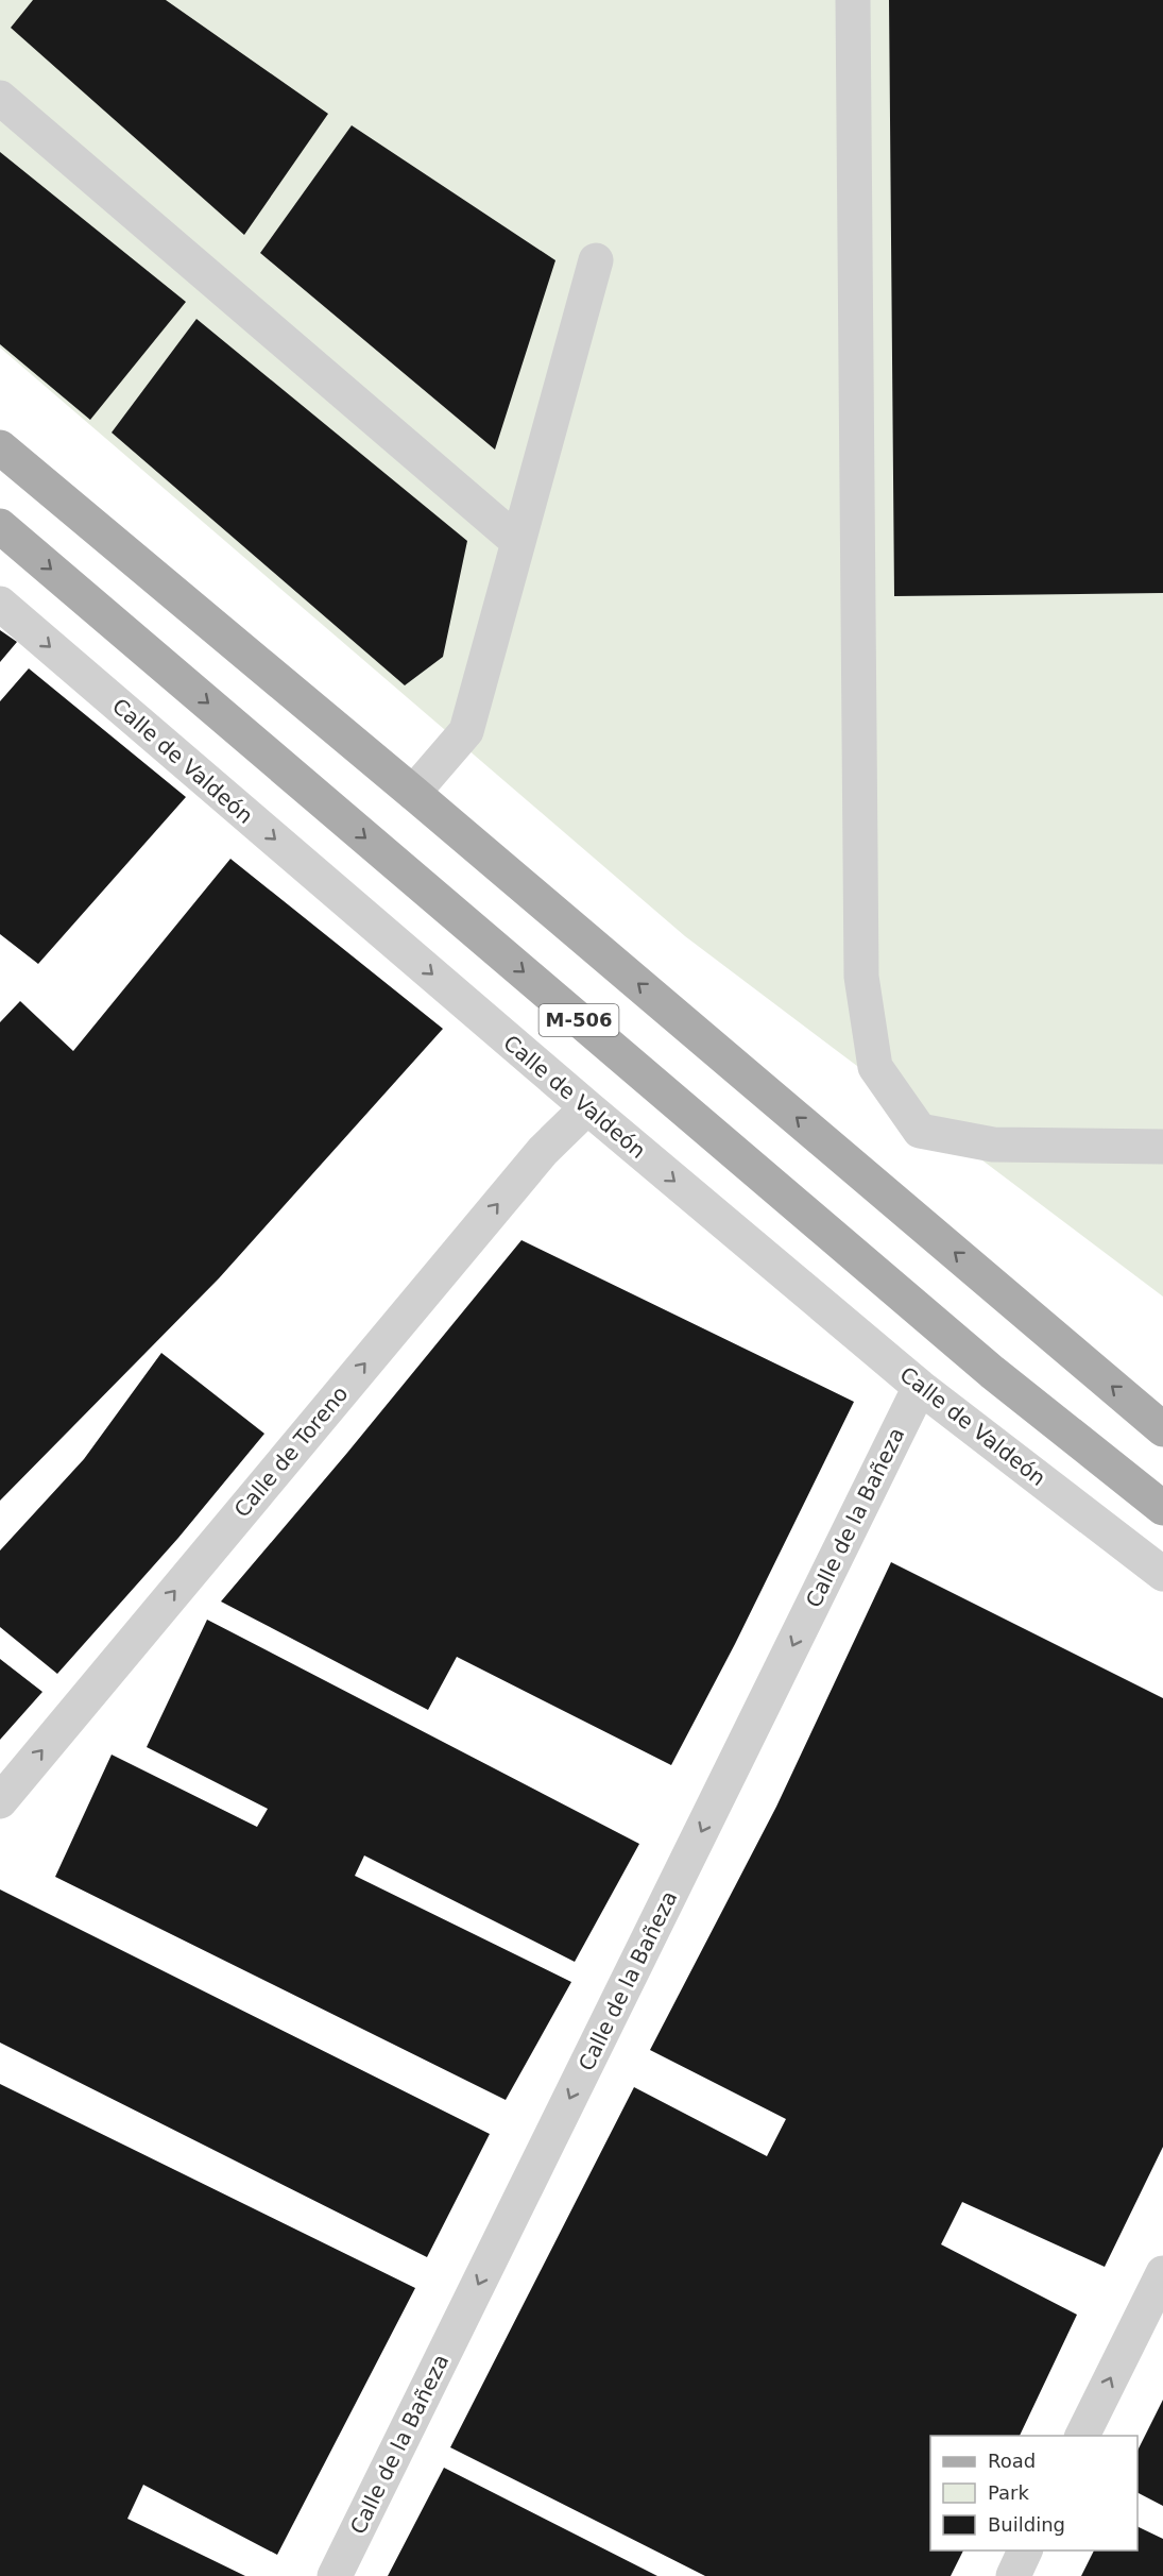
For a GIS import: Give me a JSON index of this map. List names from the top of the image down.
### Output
{
  "streets": {
    "main road": ["M-506"],
    "street": ["Calle de Valdeón", "Calle de Toreno", "Calle de la Bañeza"]
  },
  "crossings": [
    ["Calle de Valdeón", "Calle de Toreno"],
    ["Calle de Valdeón", "Calle de la Bañeza"]
  ],
  "one_way": ["Calle de Valdeón", "Calle de Toreno", "Calle de la Bañeza"],
  "legend": ["Road", "Park", "Building"]
}
